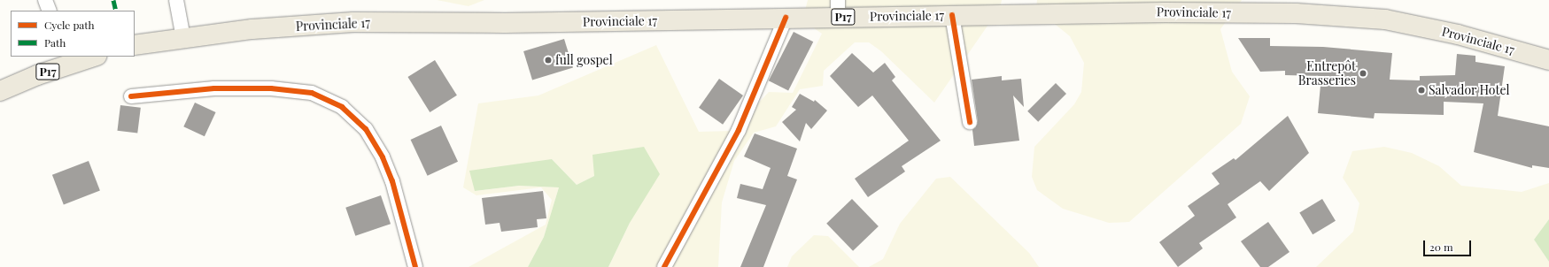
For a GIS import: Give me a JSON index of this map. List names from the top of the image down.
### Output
{
  "streets": {
    "main road": ["Provinciale 17", "P17"]
  },
  "places": ["full gospel", "Entrepôt Brasseries", "Salvador Hotel"],
  "legend": ["Cycle path", "Path"],
  "scale_bar": "20 m"
}
